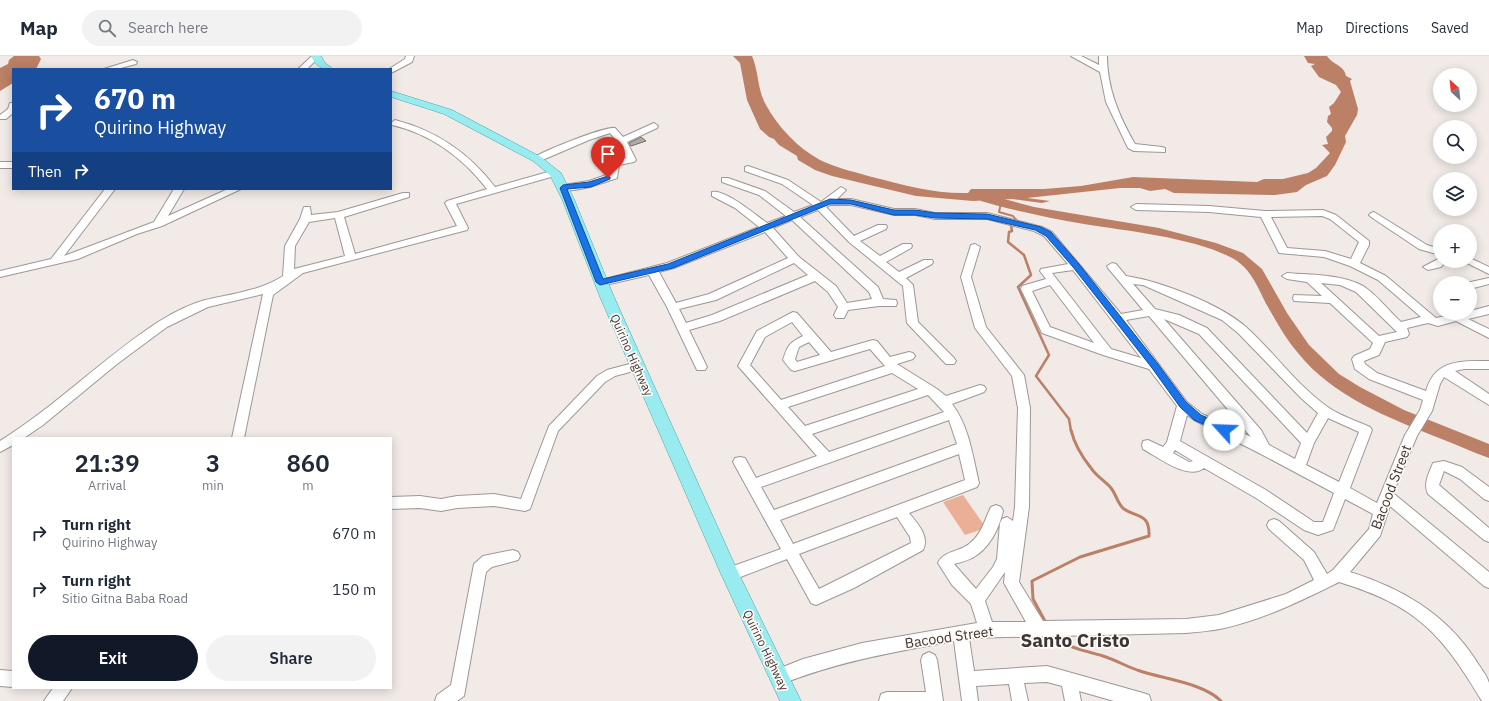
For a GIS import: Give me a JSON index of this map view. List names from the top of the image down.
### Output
{
  "streets": {
    "main road": ["Quirino Highway"],
    "street": ["Bacood Street"]
  },
  "crossings": [
    ["Quirino Highway", "Bacood Street"]
  ],
  "districts": ["Santo Cristo"],
  "north": "top left",
  "page": {
    "header": "Map",
    "search": "Search here",
    "nav": ["Map", "Directions", "Saved"],
    "map_buttons": ["+", "−"],
    "turn": ["670 m", "Quirino Highway"],
    "then": "Then",
    "eta": [
      "21:39",
      "Arrival",
      "3",
      "min",
      "860",
      "m"
    ],
    "list": [
      {
        "name": "Turn right",
        "note": "Quirino Highway",
        "value": "670 m"
      },
      {
        "name": "Turn right",
        "note": "Sitio Gitna Baba Road",
        "value": "150 m"
      }
    ],
    "buttons": ["Exit", "Share"]
  }
}
